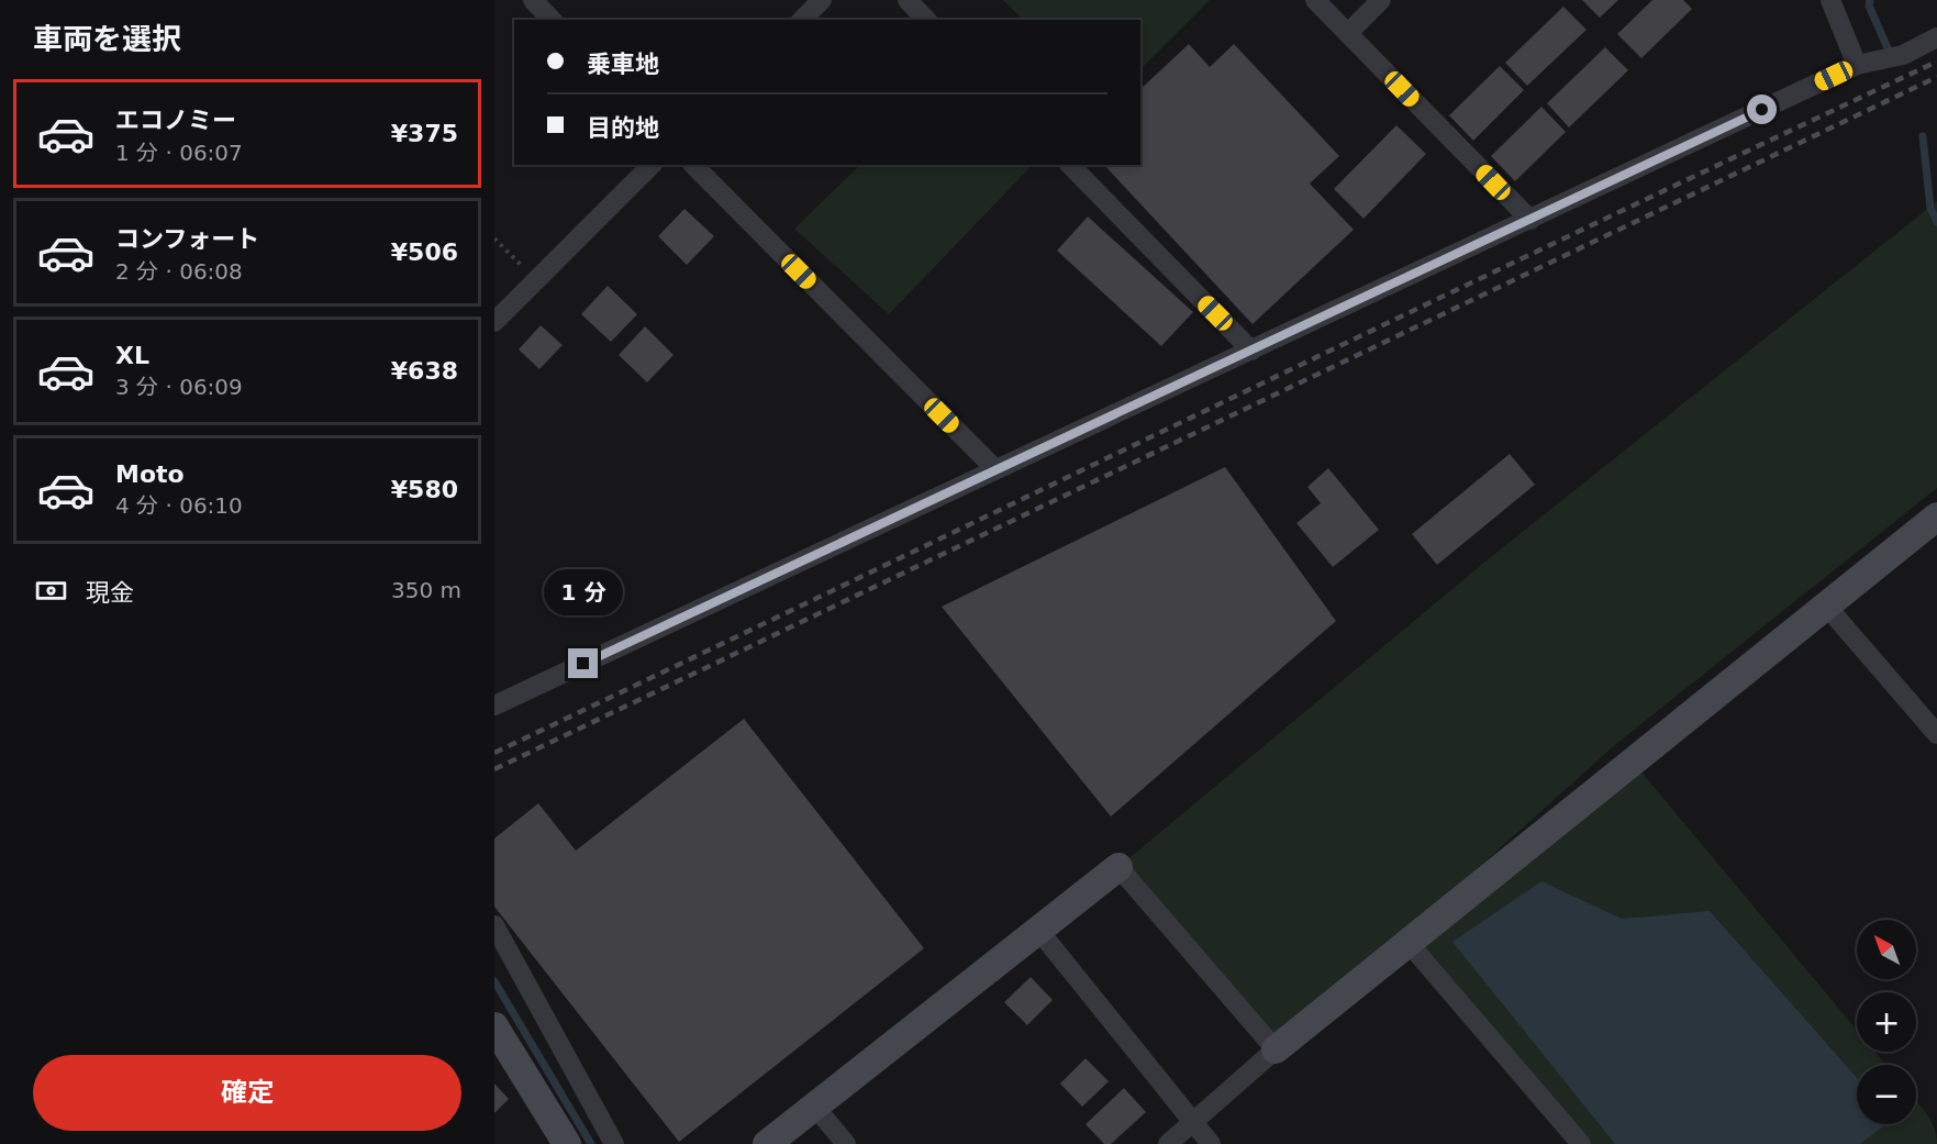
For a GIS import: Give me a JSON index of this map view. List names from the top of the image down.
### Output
{
  "north": "top left",
  "page": {
    "heading": "車両を選択",
    "banner": ["乗車地", "目的地"],
    "list": [
      {
        "name": "エコノミー",
        "note": "1 分 · 06:07",
        "value": "¥375"
      },
      {
        "name": "コンフォート",
        "note": "2 分 · 06:08",
        "value": "¥506"
      },
      {
        "name": "XL",
        "note": "3 分 · 06:09",
        "value": "¥638"
      },
      {
        "name": "Moto",
        "note": "4 分 · 06:10",
        "value": "¥580"
      }
    ],
    "pay": ["現金", "350 m"],
    "bubble": "1 分",
    "map_buttons": ["+", "−"],
    "buttons": "確定"
  }
}
